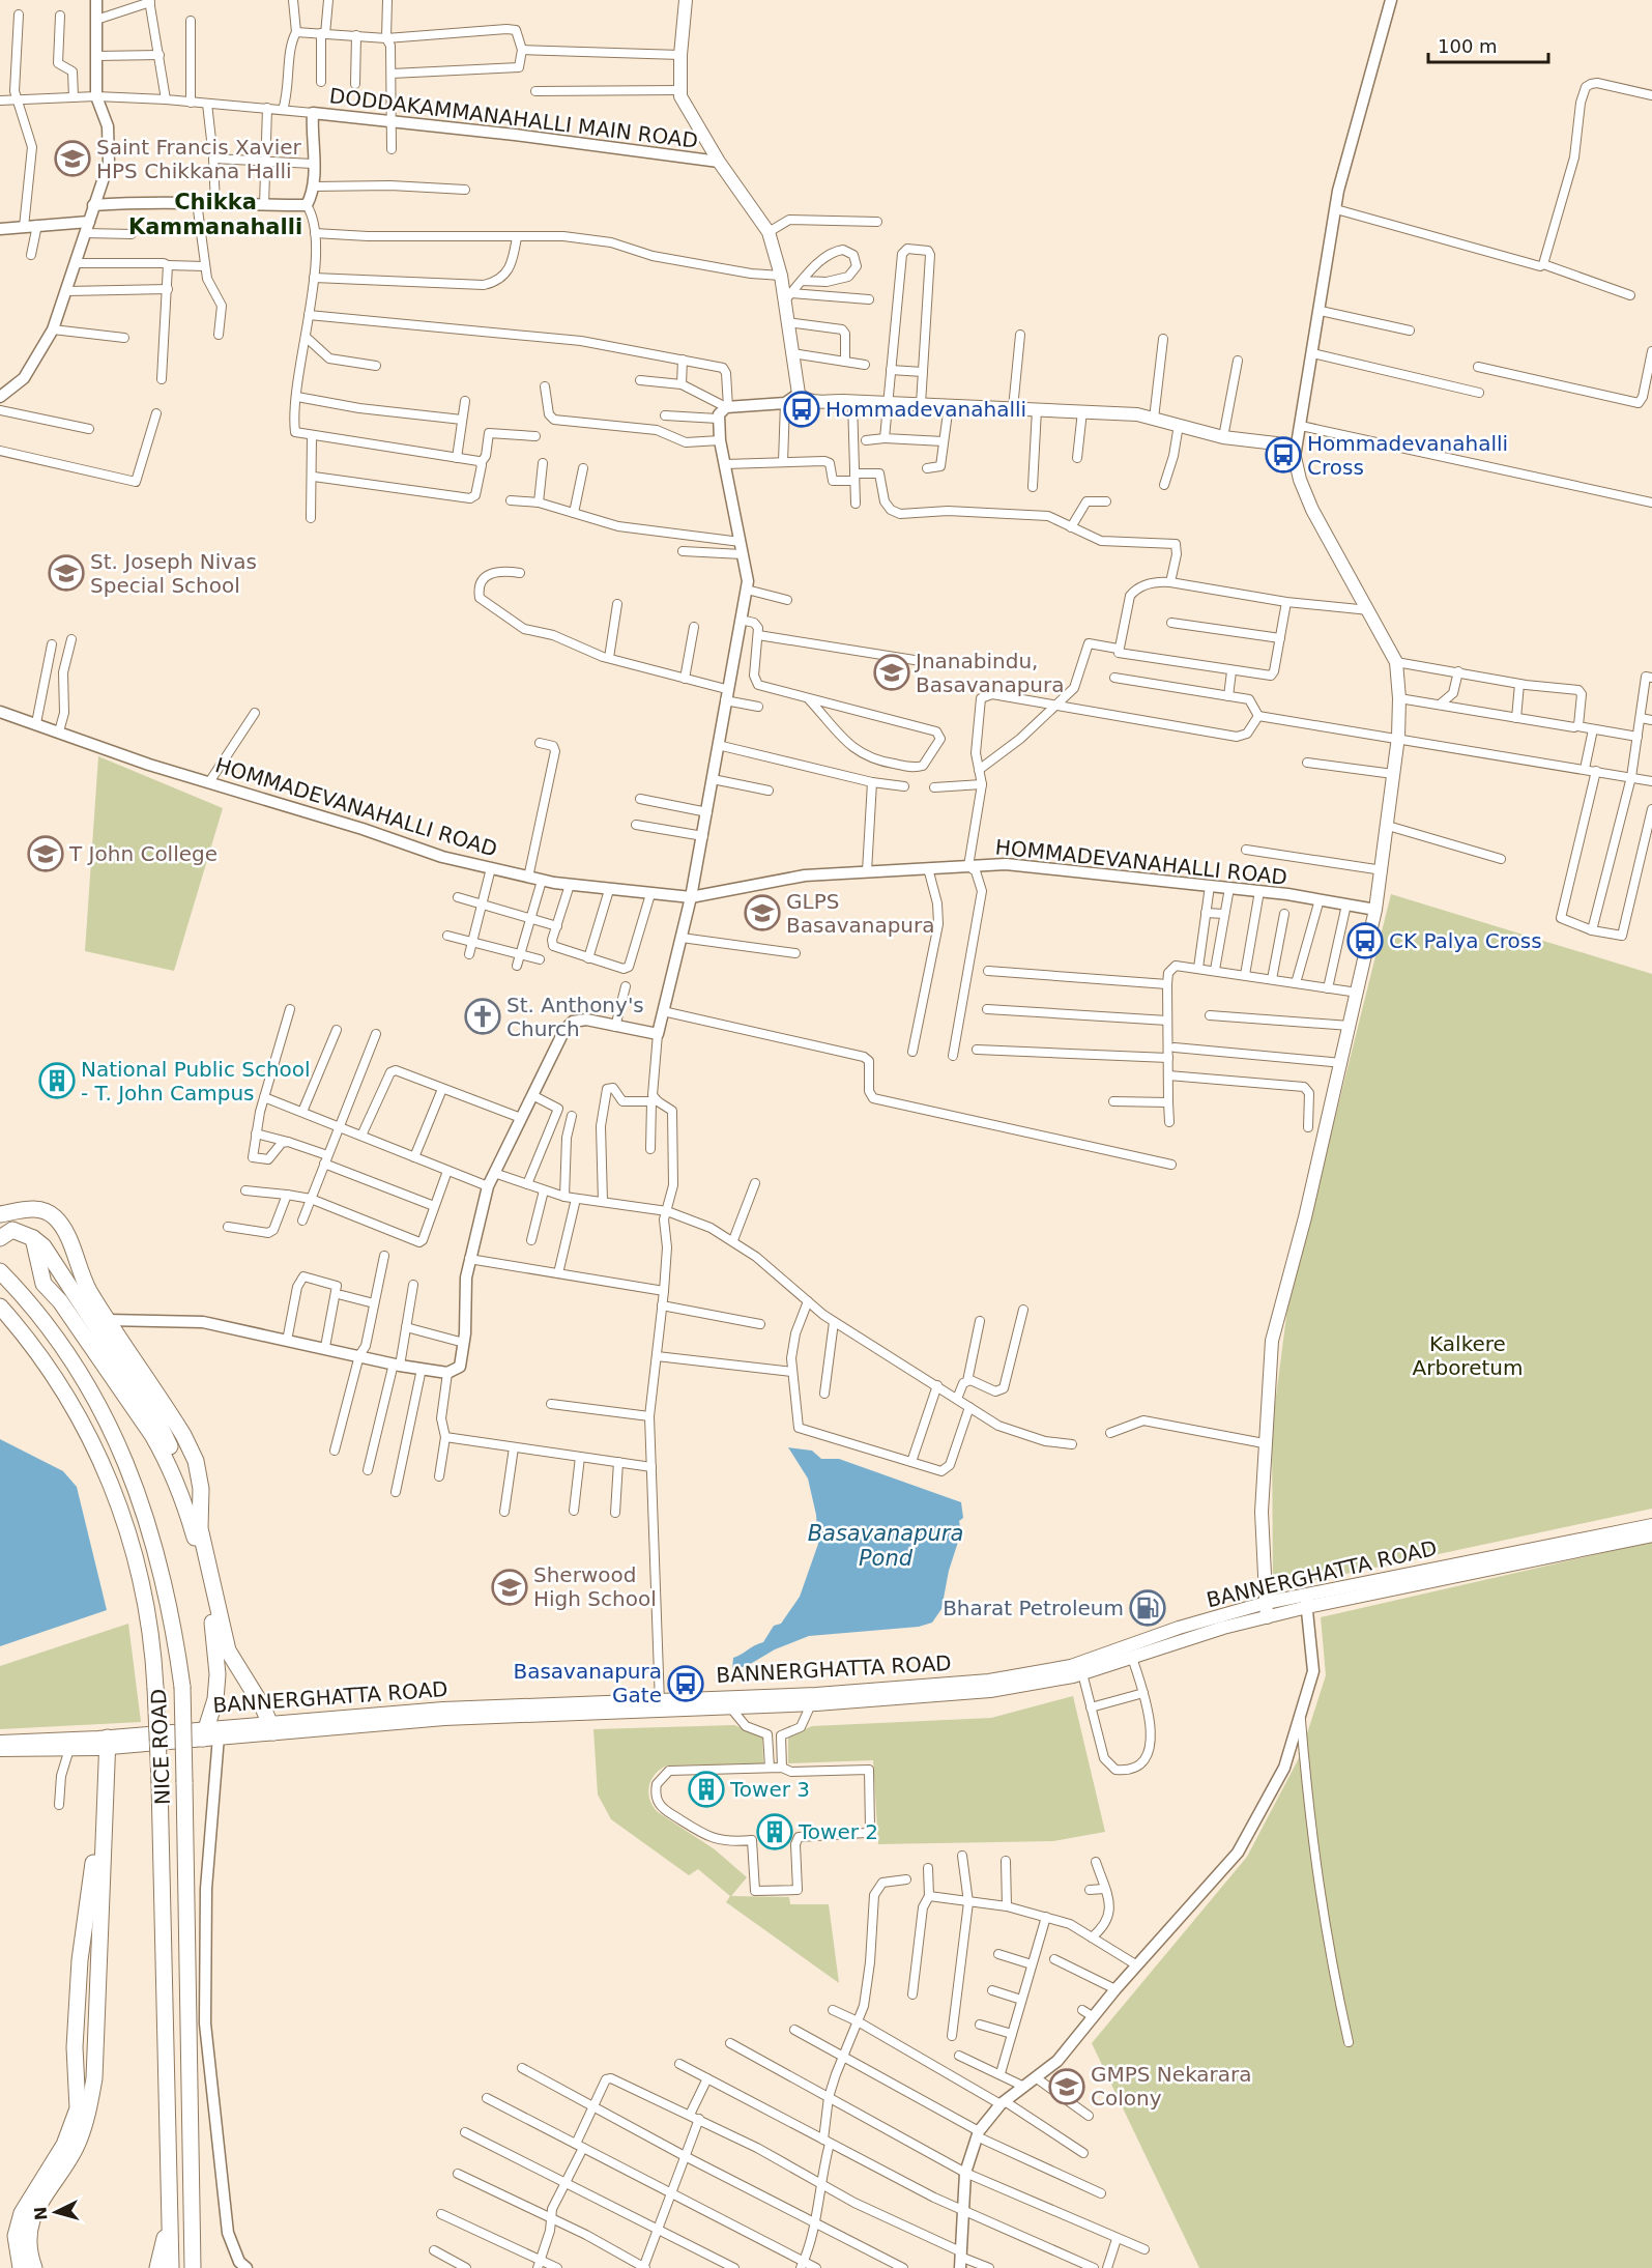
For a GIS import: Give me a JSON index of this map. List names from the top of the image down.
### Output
{
  "streets": {
    "highway": ["NICE ROAD"],
    "main road": ["BANNERGHATTA ROAD"],
    "street": ["DODDAKAMMANAHALLI MAIN ROAD", "HOMMADEVANAHALLI ROAD"]
  },
  "districts": ["Chikka Kammanahalli"],
  "water": ["Basavanapura Pond"],
  "parks": ["Kalkere Arboretum"],
  "places": {
    "school or university": [
      "Saint Francis Xavier HPS Chikkana Halli",
      "St. Joseph Nivas Special School",
      "Jnanabindu, Basavanapura",
      "T John College",
      "GLPS Basavanapura",
      "Sherwood High School",
      "GMPS Nekarara Colony"
    ],
    "bus stop": [
      "Hommadevanahalli",
      "Hommadevanahalli Cross",
      "CK Palya Cross",
      "Basavanapura Gate"
    ],
    "church": ["St. Anthony's Church"],
    "building": ["National Public School - T. John Campus", "Tower 3", "Tower 2"],
    "fuel station": ["Bharat Petroleum"]
  },
  "scale_bar": "100 m",
  "north": "left"
}
